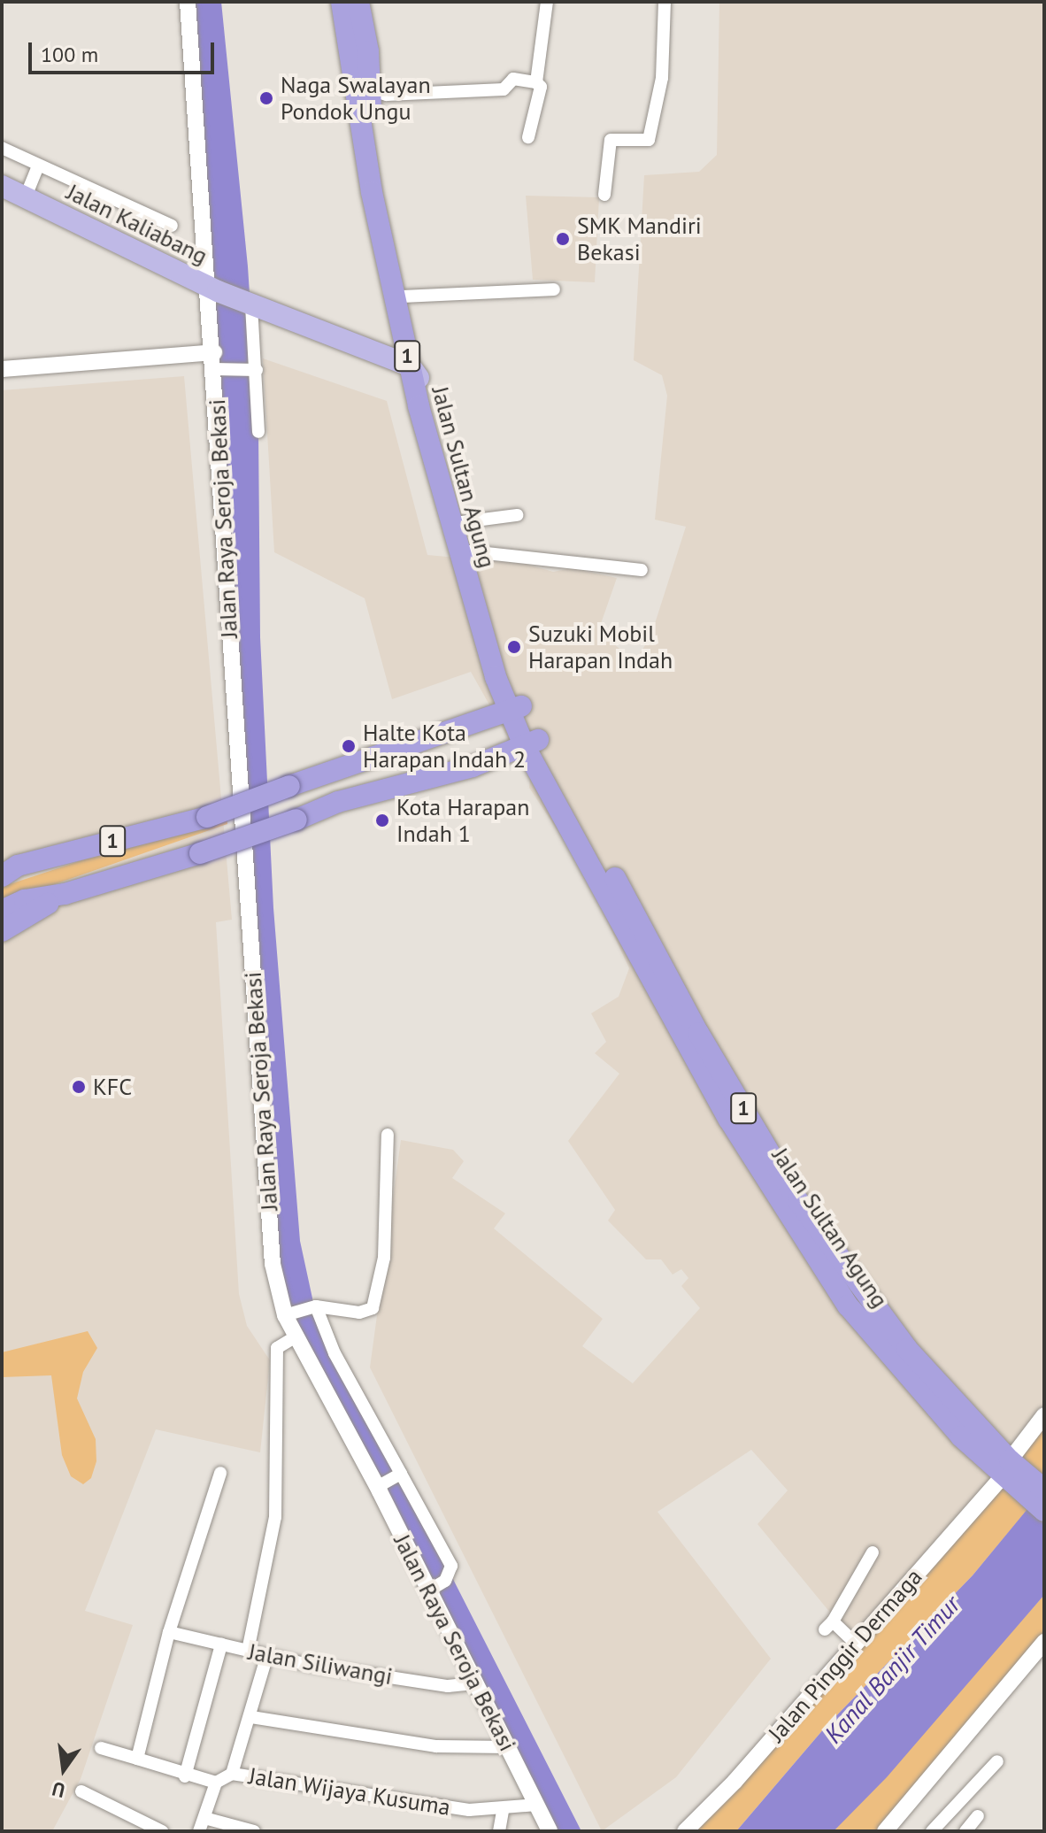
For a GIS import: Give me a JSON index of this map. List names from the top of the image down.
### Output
{
  "streets": {
    "highway": ["1", "Jalan Sultan Agung"],
    "main road": ["Jalan Kaliabang"],
    "street": [
      "Jalan Raya Seroja Bekasi",
      "Jalan Pinggir Dermaga",
      "Jalan Siliwangi",
      "Jalan Wijaya Kusuma"
    ]
  },
  "crossings": [
    ["Jalan Kaliabang", "Jalan Sultan Agung"],
    ["Jalan Kaliabang", "Jalan Raya Seroja Bekasi"],
    ["1", "Jalan Sultan Agung"],
    ["1", "Jalan Pinggir Dermaga"],
    ["Jalan Sultan Agung", "Jalan Pinggir Dermaga"],
    ["Jalan Raya Seroja Bekasi", "Jalan Siliwangi"],
    ["Jalan Raya Seroja Bekasi", "Jalan Wijaya Kusuma"]
  ],
  "water": ["Kanal Banjir Timur"],
  "places": [
    "Naga Swalayan Pondok Ungu",
    "SMK Mandiri Bekasi",
    "Suzuki Mobil Harapan Indah",
    "Halte Kota Harapan Indah 2",
    "Kota Harapan Indah 1",
    "KFC"
  ],
  "scale_bar": "100 m",
  "north": "bottom"
}
